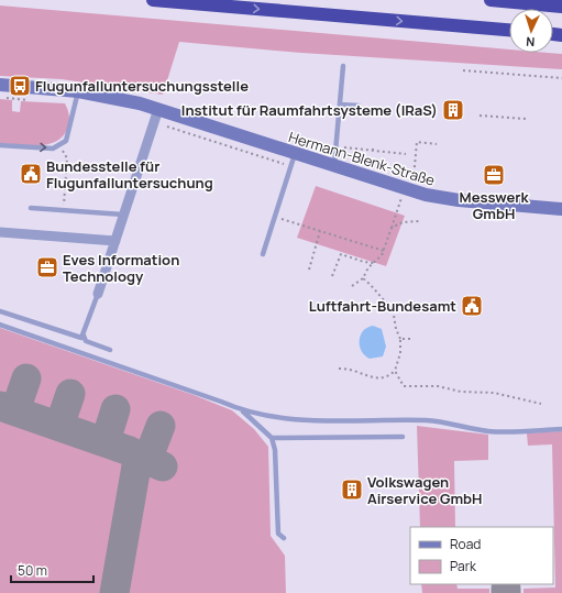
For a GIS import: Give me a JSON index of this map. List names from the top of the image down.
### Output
{
  "streets": {
    "street": ["Hermann-Blenk-Straße"]
  },
  "places": {
    "bus stop": ["Flugunfalluntersuchungsstelle"],
    "building": ["Institut für Raumfahrtsysteme (IRaS)", "Volkswagen Airservice GmbH"],
    "public building": ["Bundesstelle für Flugunfalluntersuchung", "Luftfahrt-Bundesamt"],
    "office": ["Messwerk GmbH", "Eves Information Technology"]
  },
  "legend": ["Road", "Park"],
  "scale_bar": "50 m",
  "north": "bottom"
}
